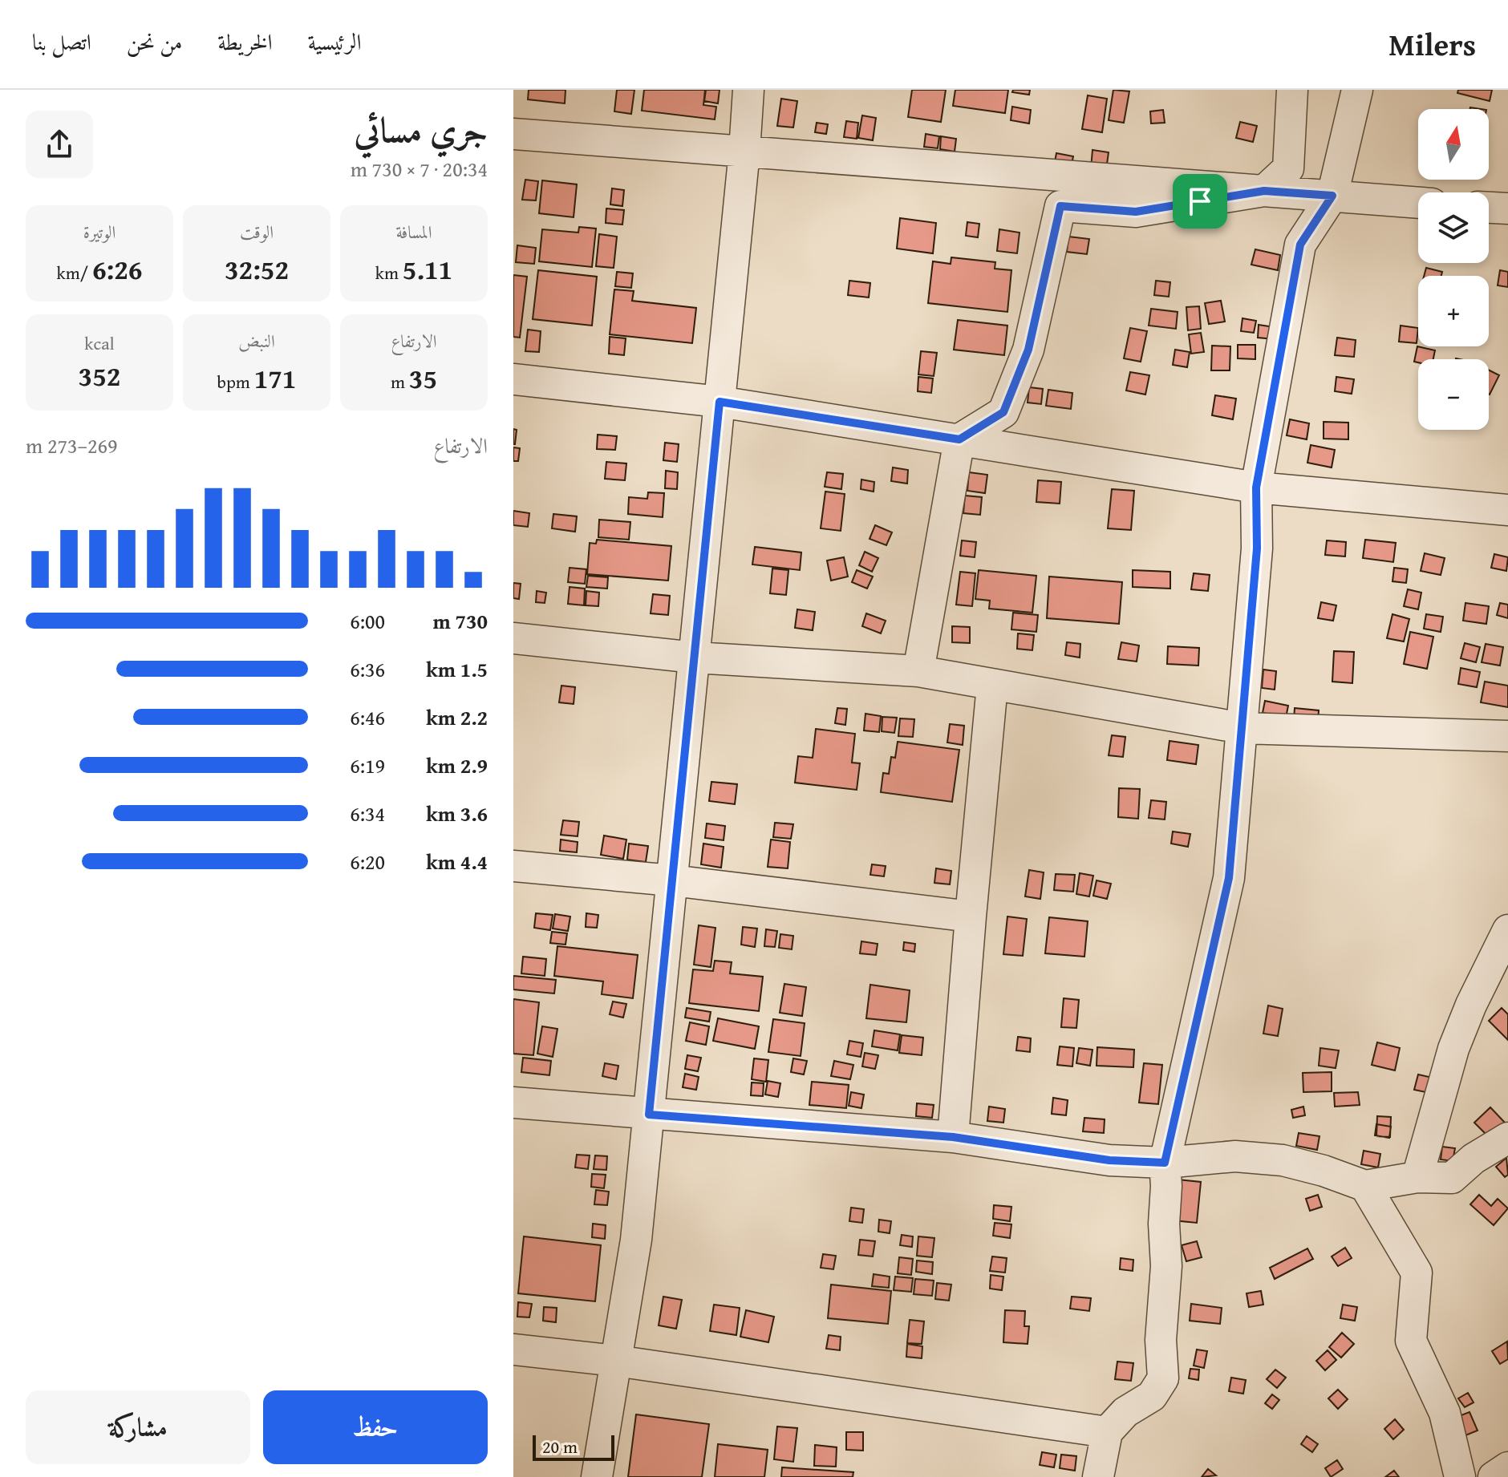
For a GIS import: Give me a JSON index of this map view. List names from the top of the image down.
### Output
{
  "scale_bar": "20 m",
  "north": "top",
  "page": {
    "header": "Milers",
    "nav": [
      "الرئيسية",
      "الخريطة",
      "من نحن",
      "اتصل بنا"
    ],
    "heading": ["جري مسائي", "20:34 · 7 × 730 m"],
    "map_buttons": ["+", "−"],
    "stats": [
      ["المسافة", "5.11 km"],
      ["الوقت", "32:52"],
      ["الوتيرة", "6:26 /km"],
      ["الارتفاع", "35 m"],
      ["النبض", "171 bpm"],
      ["kcal", "352"]
    ],
    "chart": ["الارتفاع", "269–273 m"],
    "list": [
      {
        "name": "730 m",
        "note": "6:00"
      },
      {
        "name": "1.5 km",
        "note": "6:36"
      },
      {
        "name": "2.2 km",
        "note": "6:46"
      },
      {
        "name": "2.9 km",
        "note": "6:19"
      },
      {
        "name": "3.6 km",
        "note": "6:34"
      },
      {
        "name": "4.4 km",
        "note": "6:20"
      }
    ],
    "buttons": ["حفظ", "مشاركة"],
    "scale": "20 m"
  }
}
